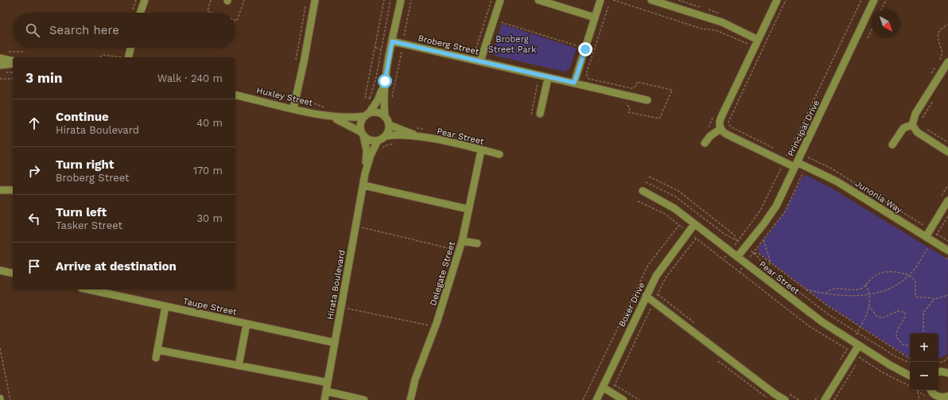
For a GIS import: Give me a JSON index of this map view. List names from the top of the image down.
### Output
{
  "streets": {
    "street": [
      "Broberg Street",
      "Huxley Street",
      "Principal Drive",
      "Pear Street",
      "Junonia Way",
      "Delegate Street",
      "Hirata Boulevard",
      "Boxer Drive",
      "Taupe Street"
    ]
  },
  "crossings": [
    ["Huxley Street", "Pear Street"],
    ["Huxley Street", "Hirata Boulevard"],
    ["Principal Drive", "Pear Street"],
    ["Principal Drive", "Junonia Way"],
    ["Pear Street", "Delegate Street"],
    ["Pear Street", "Hirata Boulevard"],
    ["Pear Street", "Boxer Drive"],
    ["Hirata Boulevard", "Taupe Street"]
  ],
  "parks": ["Broberg Street Park"],
  "north": "bottom right",
  "page": {
    "search": "Search here",
    "heading": ["3 min", "Walk · 240 m"],
    "list": [
      ["Continue", "Hirata Boulevard", "40 m"],
      ["Turn right", "Broberg Street", "170 m"],
      ["Turn left", "Tasker Street", "30 m"],
      "Arrive at destination"
    ],
    "map_buttons": ["+", "−"]
  }
}
